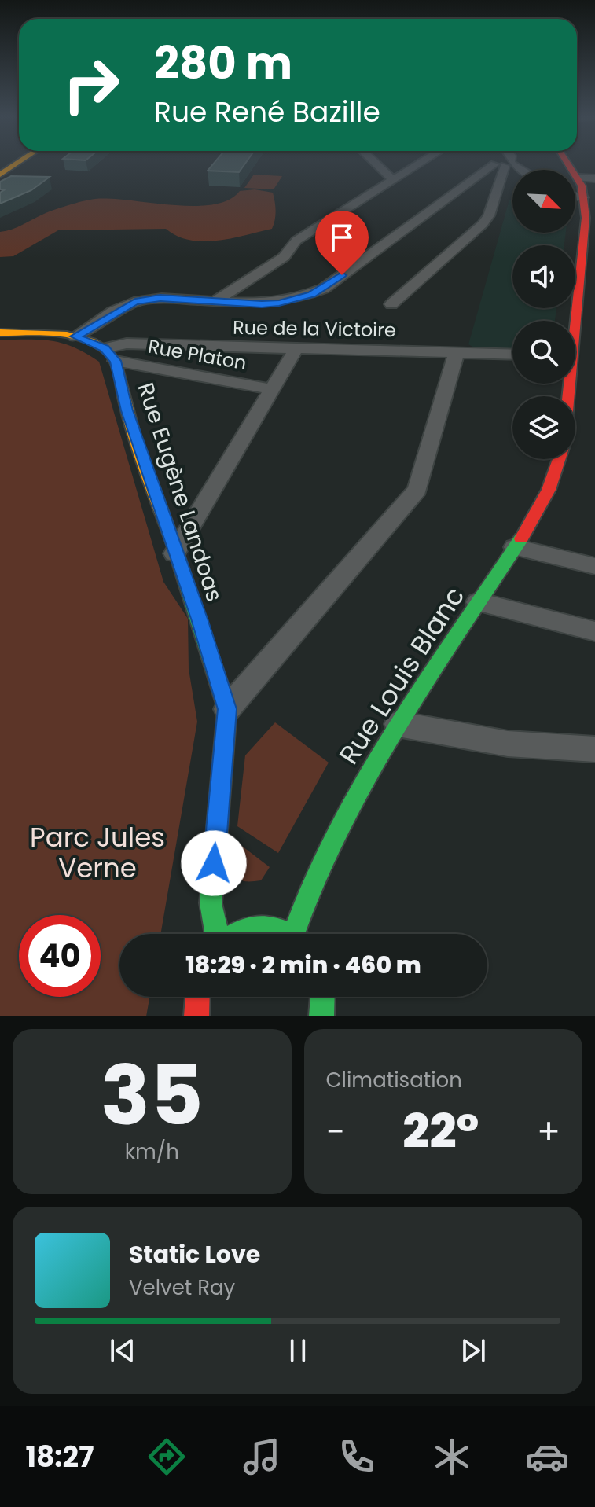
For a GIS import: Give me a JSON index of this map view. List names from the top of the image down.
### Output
{
  "streets": {
    "street": [
      "Rue de la Victoire",
      "Rue Platon",
      "Rue Eugène Landoas",
      "Rue Louis Blanc"
    ]
  },
  "crossings": [
    ["Rue de la Victoire", "Rue Platon"],
    ["Rue de la Victoire", "Rue Eugène Landoas"],
    ["Rue Platon", "Rue Eugène Landoas"]
  ],
  "parks": ["Parc Jules Verne"],
  "north": "bottom right",
  "page": {
    "turn": ["280 m", "Rue René Bazille"],
    "limit": "40",
    "trip": "18:29 · 2 min · 460 m",
    "tile": [
      ["35", "km/h"],
      "Climatisation"
    ],
    "heat": ["−", "22°", "+"],
    "song": ["Static Love", "Velvet Ray"],
    "tabs": "18:27"
  }
}
